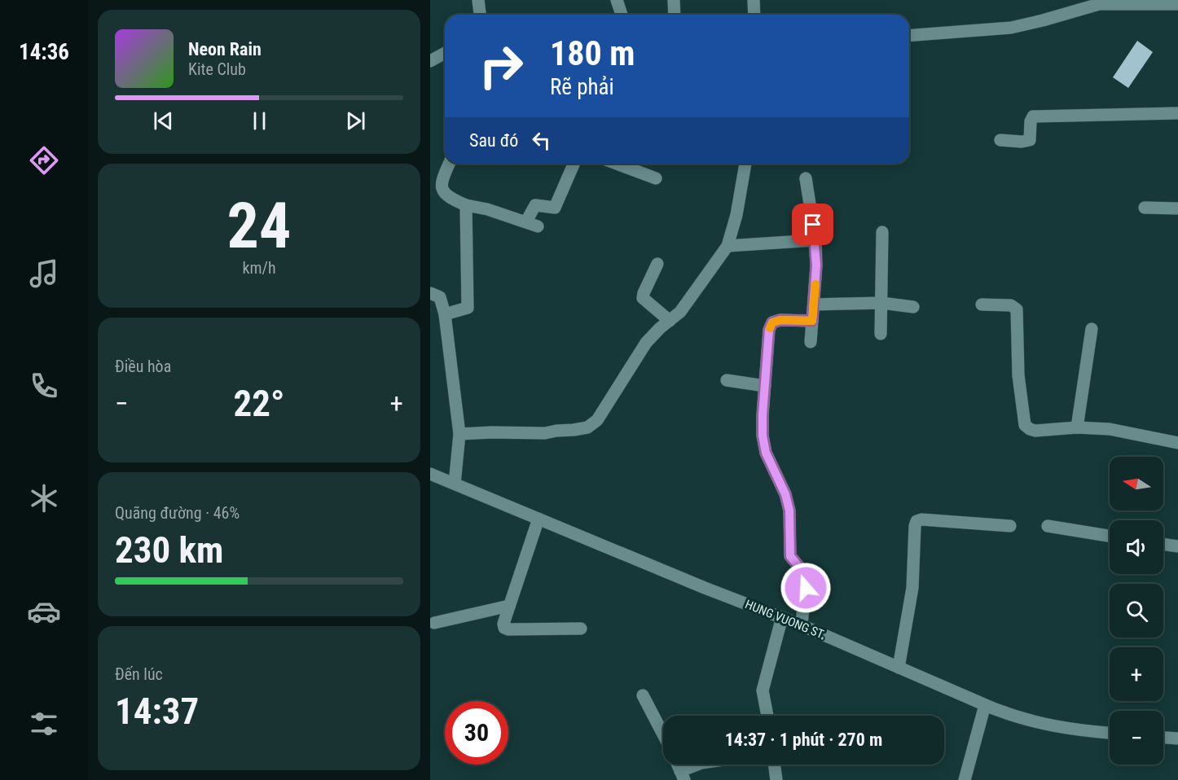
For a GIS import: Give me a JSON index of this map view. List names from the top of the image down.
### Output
{
  "streets": {
    "street": ["HUNG VUONG ST."]
  },
  "north": "left",
  "page": {
    "tabs": "14:36",
    "turn": ["180 m", "Rẽ phải"],
    "song": ["Neon Rain", "Kite Club"],
    "then": "Sau đó",
    "tile": [
      ["24", "km/h"],
      "Điều hòa",
      ["Quãng đường · 46%", "230 km"],
      ["Đến lúc", "14:37"]
    ],
    "heat": ["−", "22°", "+"],
    "map_buttons": ["+", "−"],
    "limit": "30",
    "trip": "14:37 · 1 phút · 270 m"
  }
}
